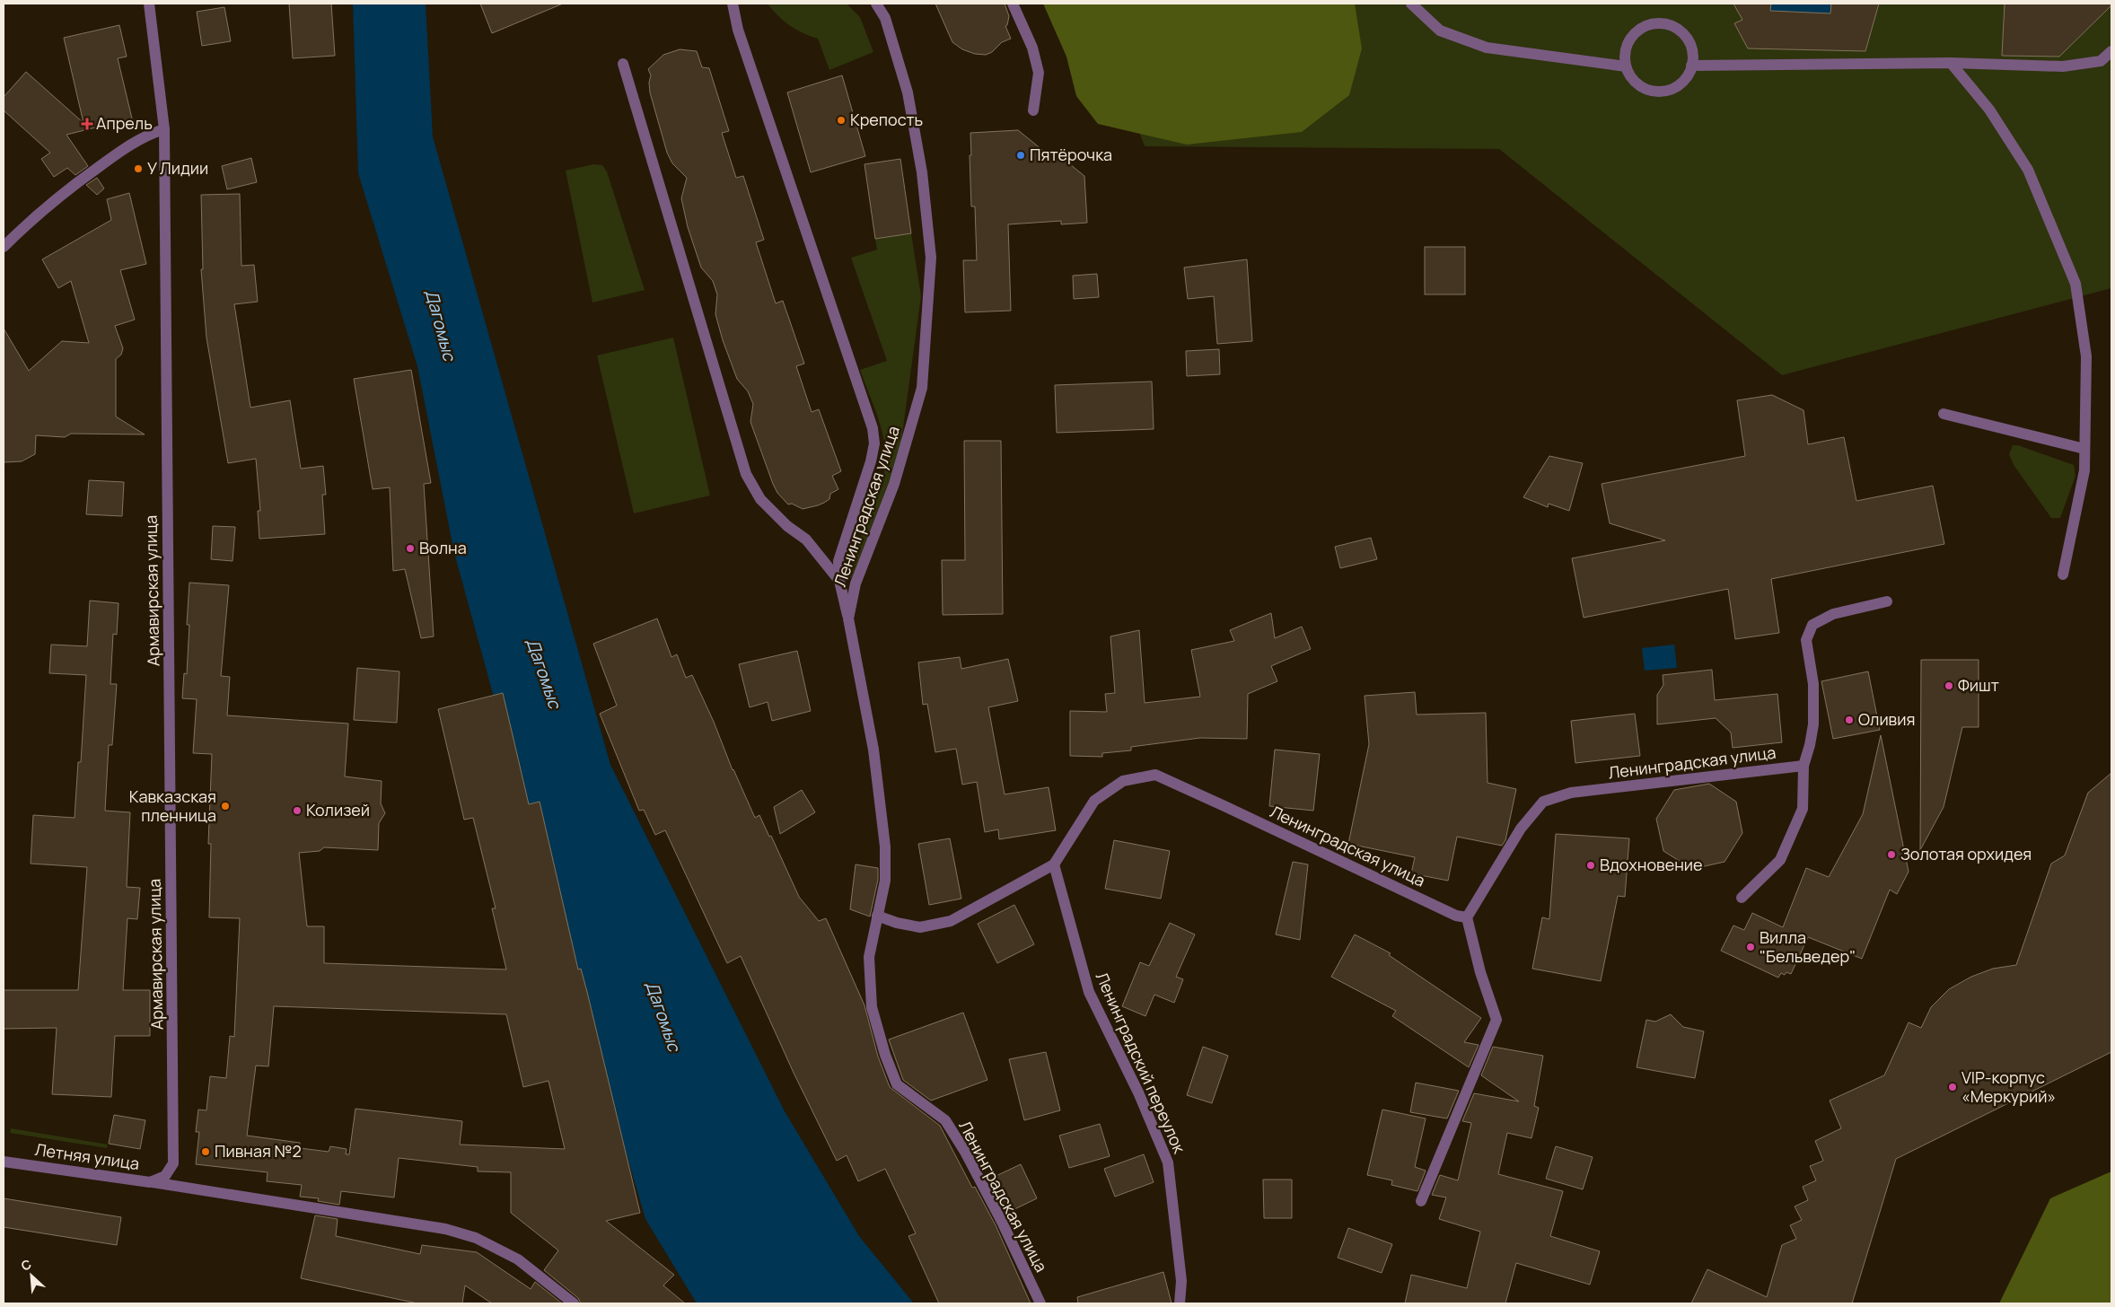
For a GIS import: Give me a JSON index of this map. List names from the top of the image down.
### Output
{
  "streets": {
    "street": [
      "Ленинградская улица",
      "Армавирская улица",
      "Ленинградский переулок",
      "Летняя улица"
    ]
  },
  "crossings": [
    ["Ленинградская улица", "Ленинградский переулок"],
    ["Армавирская улица", "Летняя улица"]
  ],
  "water": ["Дагомыс"],
  "places": {
    "other": [
      "Крепость",
      "Пятёрочка",
      "У Лидии",
      "Волна",
      "Фишт",
      "Оливия",
      "Кавказская пленница",
      "Колизей",
      "Золотая орхидея",
      "Вдохновение",
      "Вилла \"Бельведер\"",
      "VIP-корпус «Меркурий»",
      "Пивная №2"
    ],
    "health": ["Апрель"]
  },
  "north": "top left"
}
